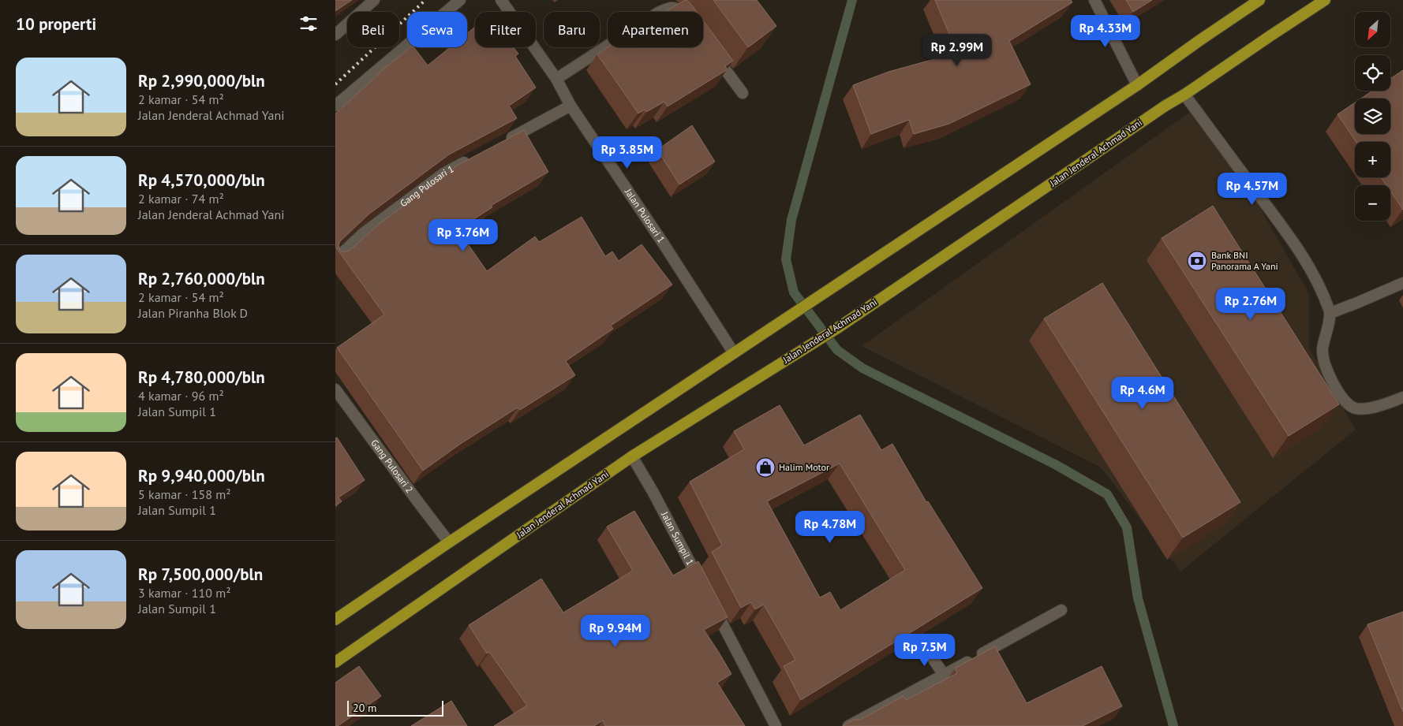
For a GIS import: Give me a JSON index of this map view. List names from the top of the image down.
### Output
{
  "streets": {
    "main road": ["Jalan Jenderal Achmad Yani"],
    "street": [
      "Gang Pulosari 1",
      "Jalan Pulosari 1",
      "Gang Pulosari 2",
      "Jalan Sumpil 1"
    ]
  },
  "crossings": [
    ["Jalan Jenderal Achmad Yani", "Jalan Sumpil 1"]
  ],
  "places": {
    "bank": ["Bank BNI Panorama A Yani"],
    "shop": ["Halim Motor"]
  },
  "scale_bar": "20 m",
  "north": "bottom left",
  "page": {
    "heading": "10 properti",
    "map_buttons": ["+", "−"],
    "chip": [
      "Beli",
      "Sewa",
      "Filter",
      "Baru",
      "Apartemen"
    ],
    "price": [
      "Rp 4.33M",
      "Rp 2.99M",
      "Rp 3.85M",
      "Rp 4.57M",
      "Rp 3.76M",
      "Rp 2.76M",
      "Rp 4.6M",
      "Rp 4.78M",
      "Rp 9.94M",
      "Rp 7.5M"
    ],
    "list": [
      {
        "name": "Rp 2,990,000/bln",
        "note": "2 kamar · 54 m² · Jalan Jenderal Achmad Yani"
      },
      {
        "name": "Rp 4,570,000/bln",
        "note": "2 kamar · 74 m² · Jalan Jenderal Achmad Yani"
      },
      {
        "name": "Rp 2,760,000/bln",
        "note": "2 kamar · 54 m² · Jalan Piranha Blok D"
      },
      {
        "name": "Rp 4,780,000/bln",
        "note": "4 kamar · 96 m² · Jalan Sumpil 1"
      },
      {
        "name": "Rp 9,940,000/bln",
        "note": "5 kamar · 158 m² · Jalan Sumpil 1"
      },
      {
        "name": "Rp 7,500,000/bln",
        "note": "3 kamar · 110 m² · Jalan Sumpil 1"
      }
    ],
    "scale": "20 m"
  }
}
